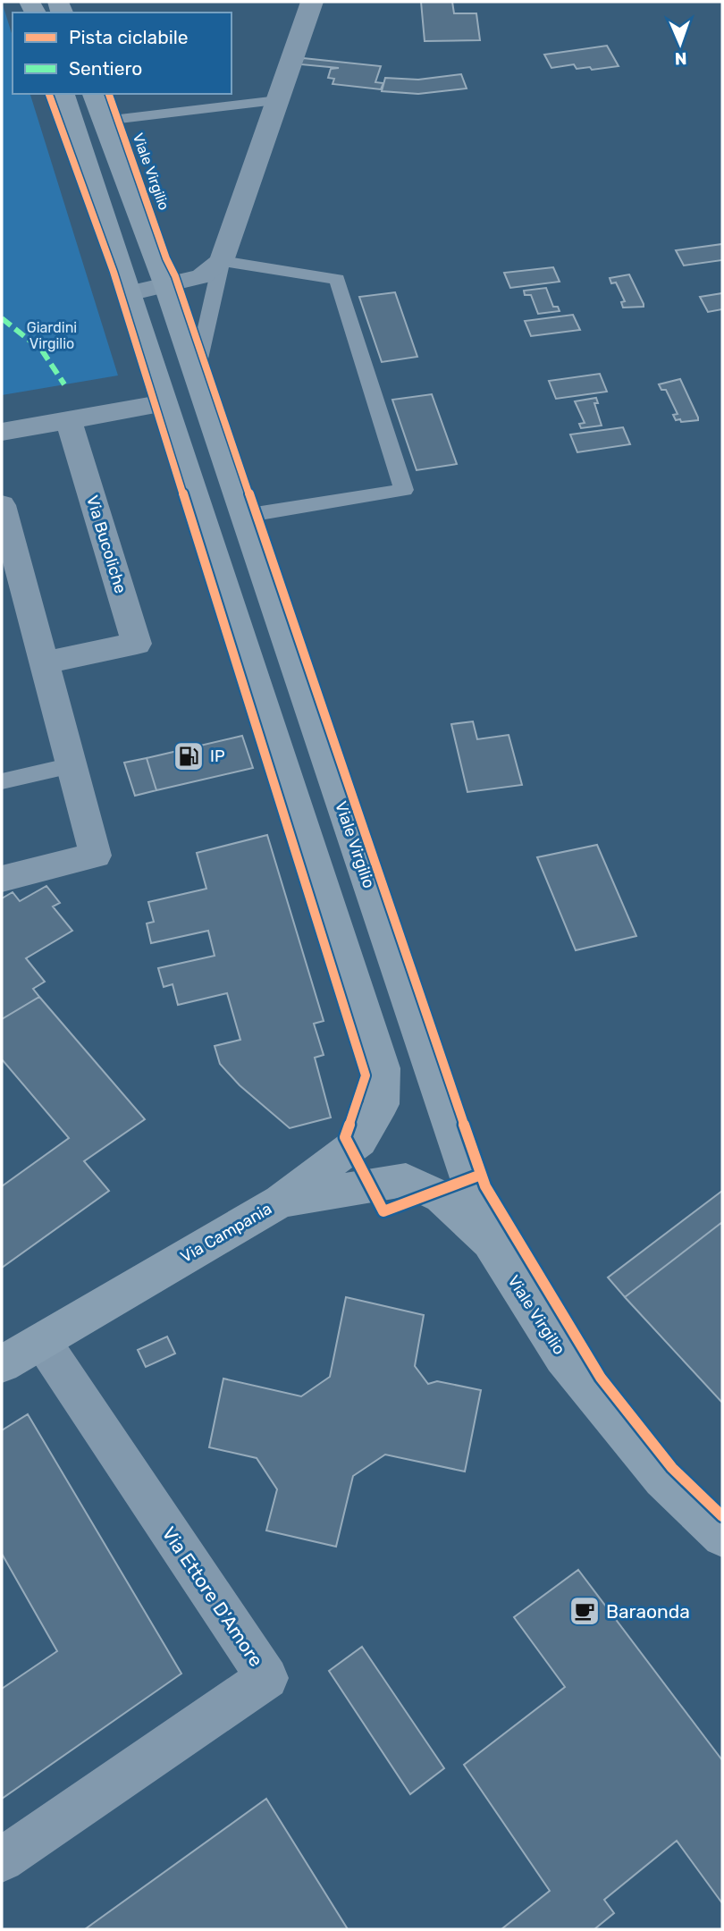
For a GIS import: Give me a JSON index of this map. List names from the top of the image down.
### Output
{
  "streets": {
    "main road": ["Viale Virgilio", "Via Campania"],
    "street": ["Via Bucoliche", "Via Ettore D'Amore"]
  },
  "crossings": [
    ["Viale Virgilio", "Via Campania"],
    ["Via Campania", "Via Ettore D'Amore"]
  ],
  "parks": ["Giardini Virgilio"],
  "places": {
    "fuel station": ["IP"],
    "cafe": ["Baraonda"]
  },
  "legend": ["Pista ciclabile", "Sentiero"],
  "north": "bottom"
}
